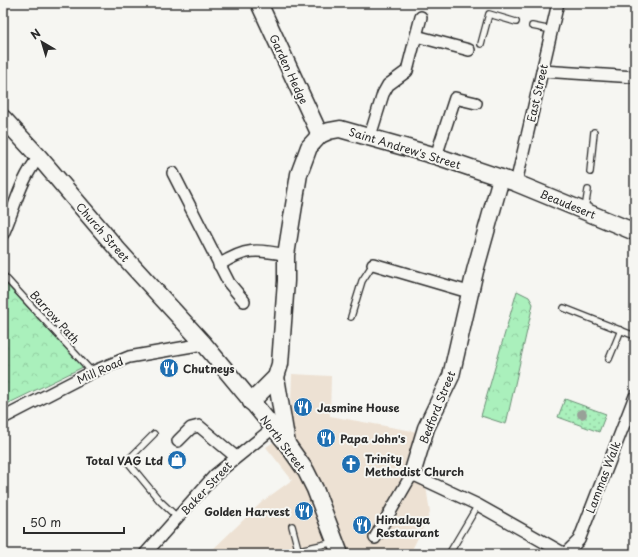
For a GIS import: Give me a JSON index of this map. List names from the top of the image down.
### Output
{
  "streets": {
    "street": [
      "Garden Hedge",
      "East Street",
      "Saint Andrew's Street",
      "Beaudesert",
      "Church Street",
      "Mill Road",
      "Bedford Street",
      "North Street",
      "Lammas Walk",
      "Baker Street"
    ],
    "lane": ["Barrow Path"]
  },
  "crossings": [
    ["Garden Hedge", "Saint Andrew's Street"],
    ["East Street", "Beaudesert"],
    ["Saint Andrew's Street", "Beaudesert"],
    ["Saint Andrew's Street", "Bedford Street"],
    ["Beaudesert", "Bedford Street"],
    ["Church Street", "Mill Road"],
    ["Church Street", "North Street"],
    ["Barrow Path", "Mill Road"],
    ["Mill Road", "North Street"],
    ["Bedford Street", "Lammas Walk"],
    ["North Street", "Baker Street"]
  ],
  "places": {
    "restaurant": [
      "Chutneys",
      "Jasmine House",
      "Papa John's",
      "Golden Harvest",
      "Himalaya Restaurant"
    ],
    "shop": ["Total VAG Ltd"],
    "church": ["Trinity Methodist Church"]
  },
  "scale_bar": "50 m",
  "north": "top left"
}
